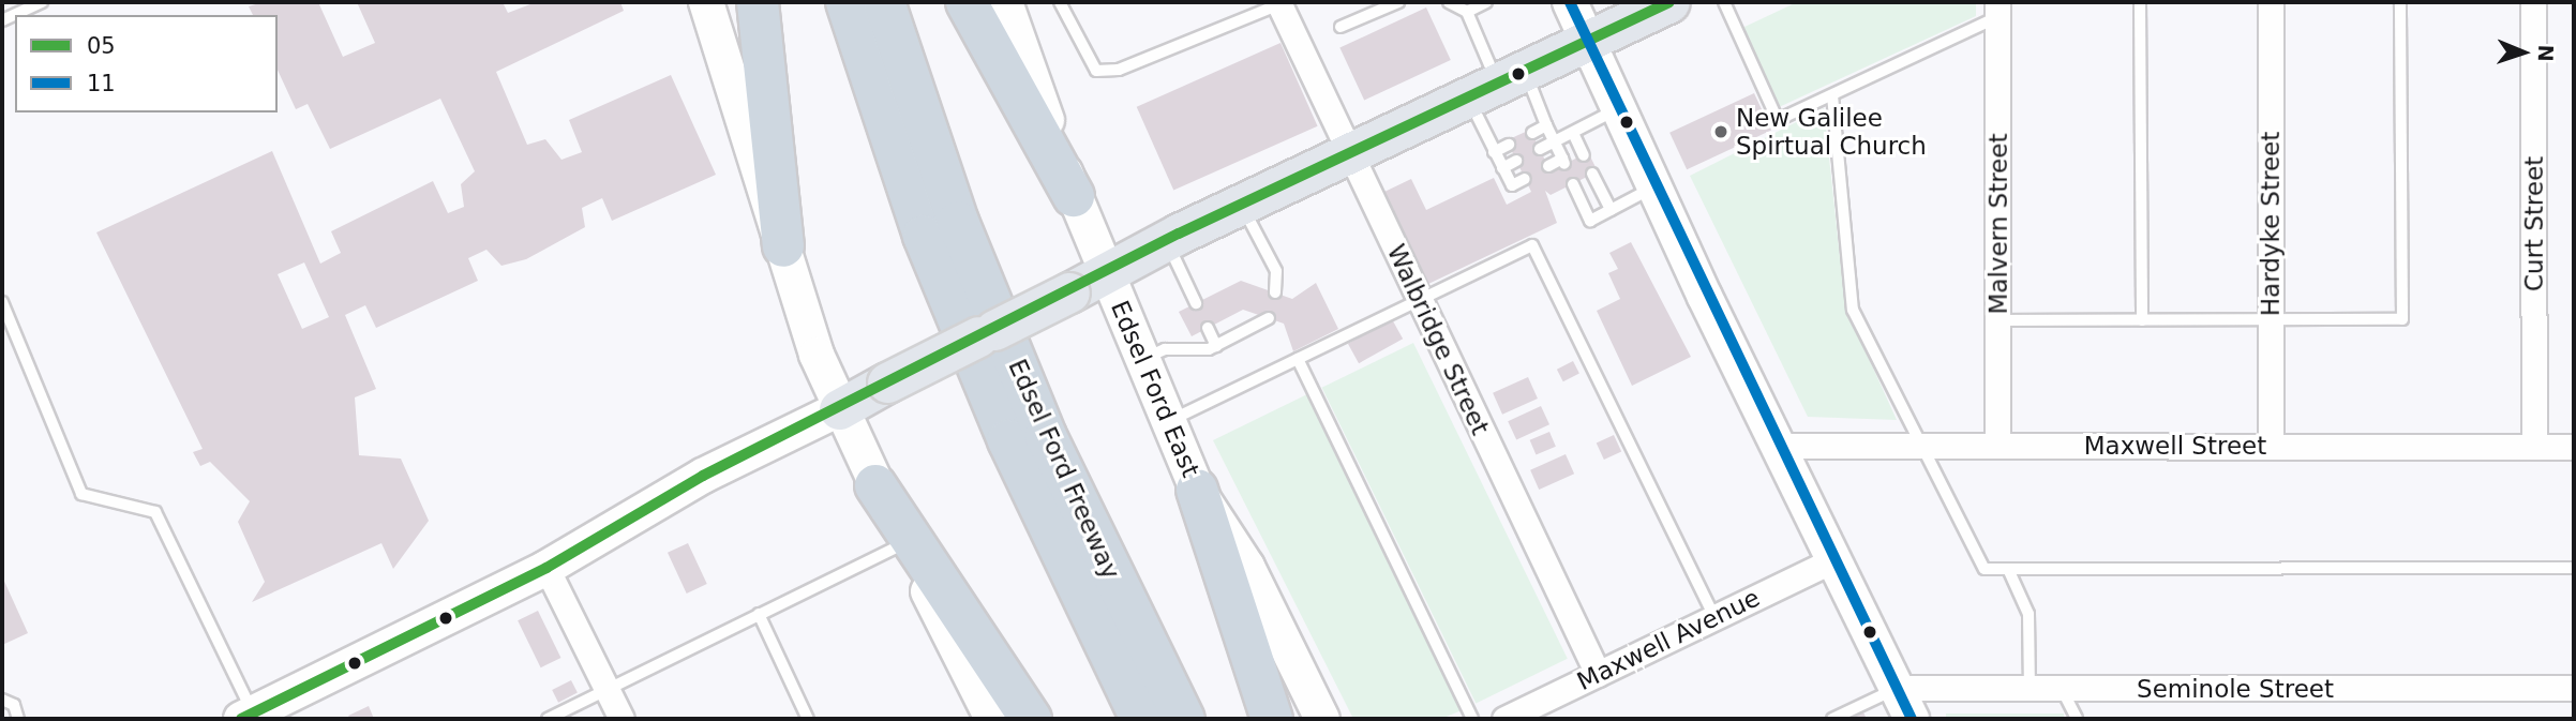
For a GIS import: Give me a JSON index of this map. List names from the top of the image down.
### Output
{
  "streets": {
    "highway": ["Edsel Ford Freeway"],
    "street": [
      "Malvern Street",
      "Hardyke Street",
      "Curt Street",
      "Walbridge Street",
      "Edsel Ford East",
      "Maxwell Street",
      "Maxwell Avenue",
      "Seminole Street"
    ]
  },
  "crossings": [
    ["Malvern Street", "Maxwell Street"],
    ["Hardyke Street", "Maxwell Street"],
    ["Curt Street", "Maxwell Street"],
    ["Walbridge Street", "Maxwell Avenue"]
  ],
  "places": ["New Galilee Spirtual Church"],
  "lines": ["transit line 05", "transit line 11"],
  "legend": ["05", "11"],
  "north": "right"
}
